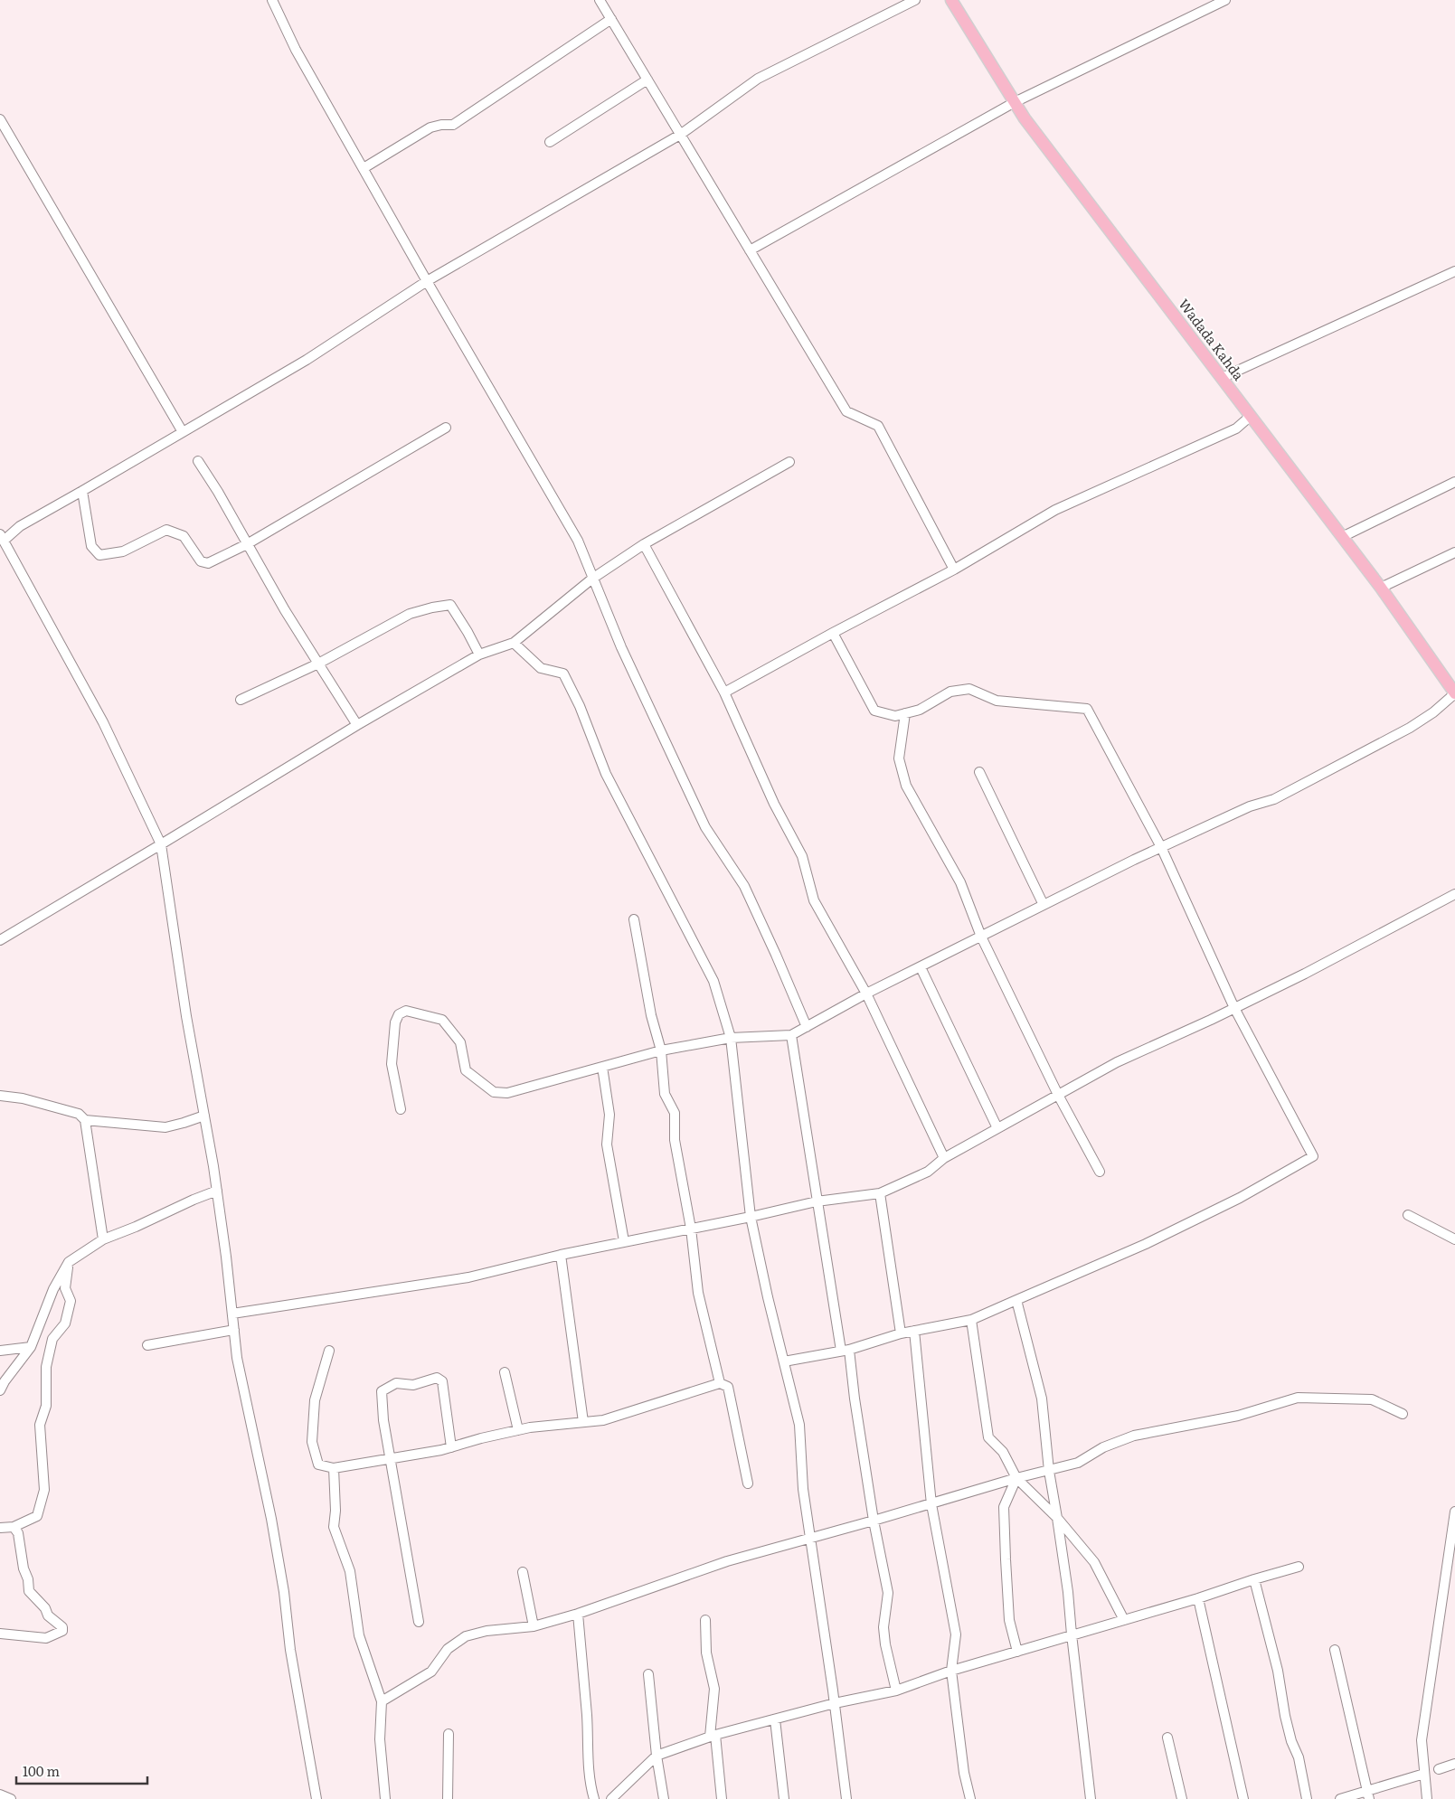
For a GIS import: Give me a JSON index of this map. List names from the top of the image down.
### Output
{
  "streets": {
    "main road": ["Wadada Kahda"]
  },
  "scale_bar": "100 m"
}
